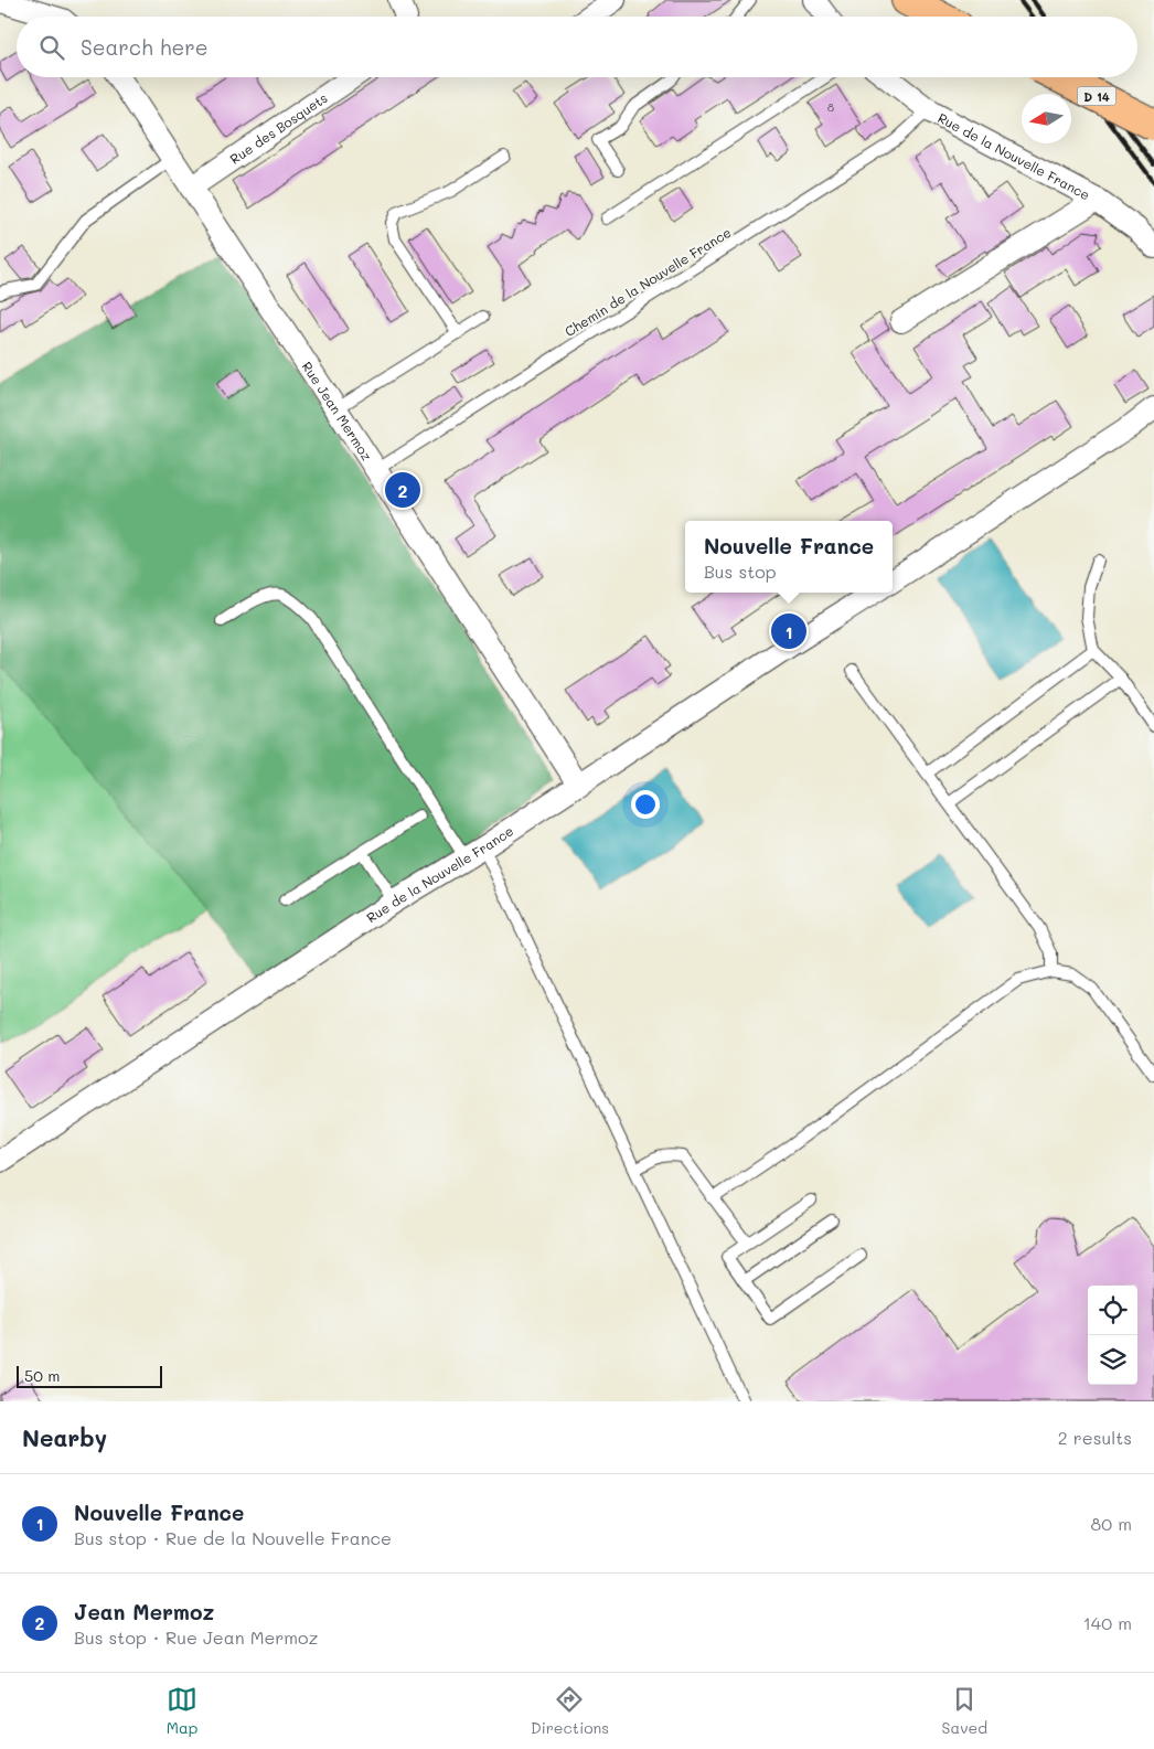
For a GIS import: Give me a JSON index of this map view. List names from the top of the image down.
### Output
{
  "streets": {
    "main road": ["D 14"],
    "street": ["Rue des Bosquets", "Rue de la Nouvelle France", "Rue Jean Mermoz"],
    "lane": ["Chemin de la Nouvelle France"]
  },
  "crossings": [
    ["Rue des Bosquets", "Rue Jean Mermoz"],
    ["Rue de la Nouvelle France", "Chemin de la Nouvelle France"],
    ["Rue de la Nouvelle France", "Rue Jean Mermoz"],
    ["Chemin de la Nouvelle France", "Rue Jean Mermoz"]
  ],
  "house_numbers": ["8"],
  "scale_bar": "50 m",
  "north": "left",
  "page": {
    "search": "Search here",
    "pins": ["2", "1"],
    "popup": ["Nouvelle France", "Bus stop"],
    "scale": "50 m",
    "heading": ["Nearby", "2 results"],
    "list": [
      {
        "mark": "1",
        "name": "Nouvelle France",
        "note": "Bus stop · Rue de la Nouvelle France",
        "value": "80 m"
      },
      {
        "mark": "2",
        "name": "Jean Mermoz",
        "note": "Bus stop · Rue Jean Mermoz",
        "value": "140 m"
      }
    ],
    "nav": ["Map", "Directions", "Saved"]
  }
}
